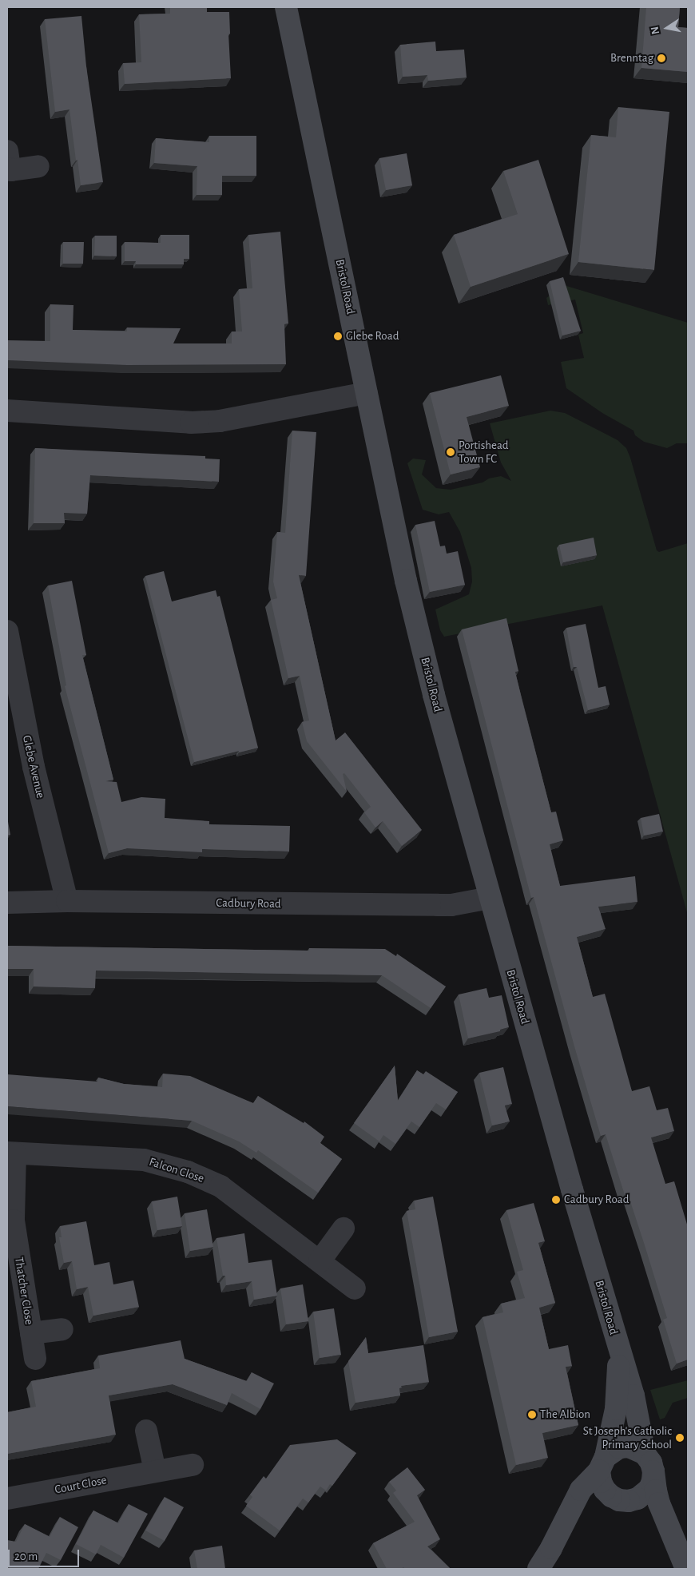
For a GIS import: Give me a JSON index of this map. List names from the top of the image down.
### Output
{
  "streets": {
    "main road": ["Bristol Road"],
    "street": [
      "Glebe Avenue",
      "Cadbury Road",
      "Falcon Close",
      "Thatcher Close",
      "Court Close"
    ]
  },
  "crossings": [
    ["Bristol Road", "Cadbury Road"],
    ["Glebe Avenue", "Cadbury Road"],
    ["Falcon Close", "Thatcher Close"]
  ],
  "places": [
    "Brenntag",
    "Glebe Road",
    "Portishead Town FC",
    "Cadbury Road",
    "The Albion",
    "St Joseph's Catholic Primary School"
  ],
  "scale_bar": "20 m",
  "north": "left"
}
